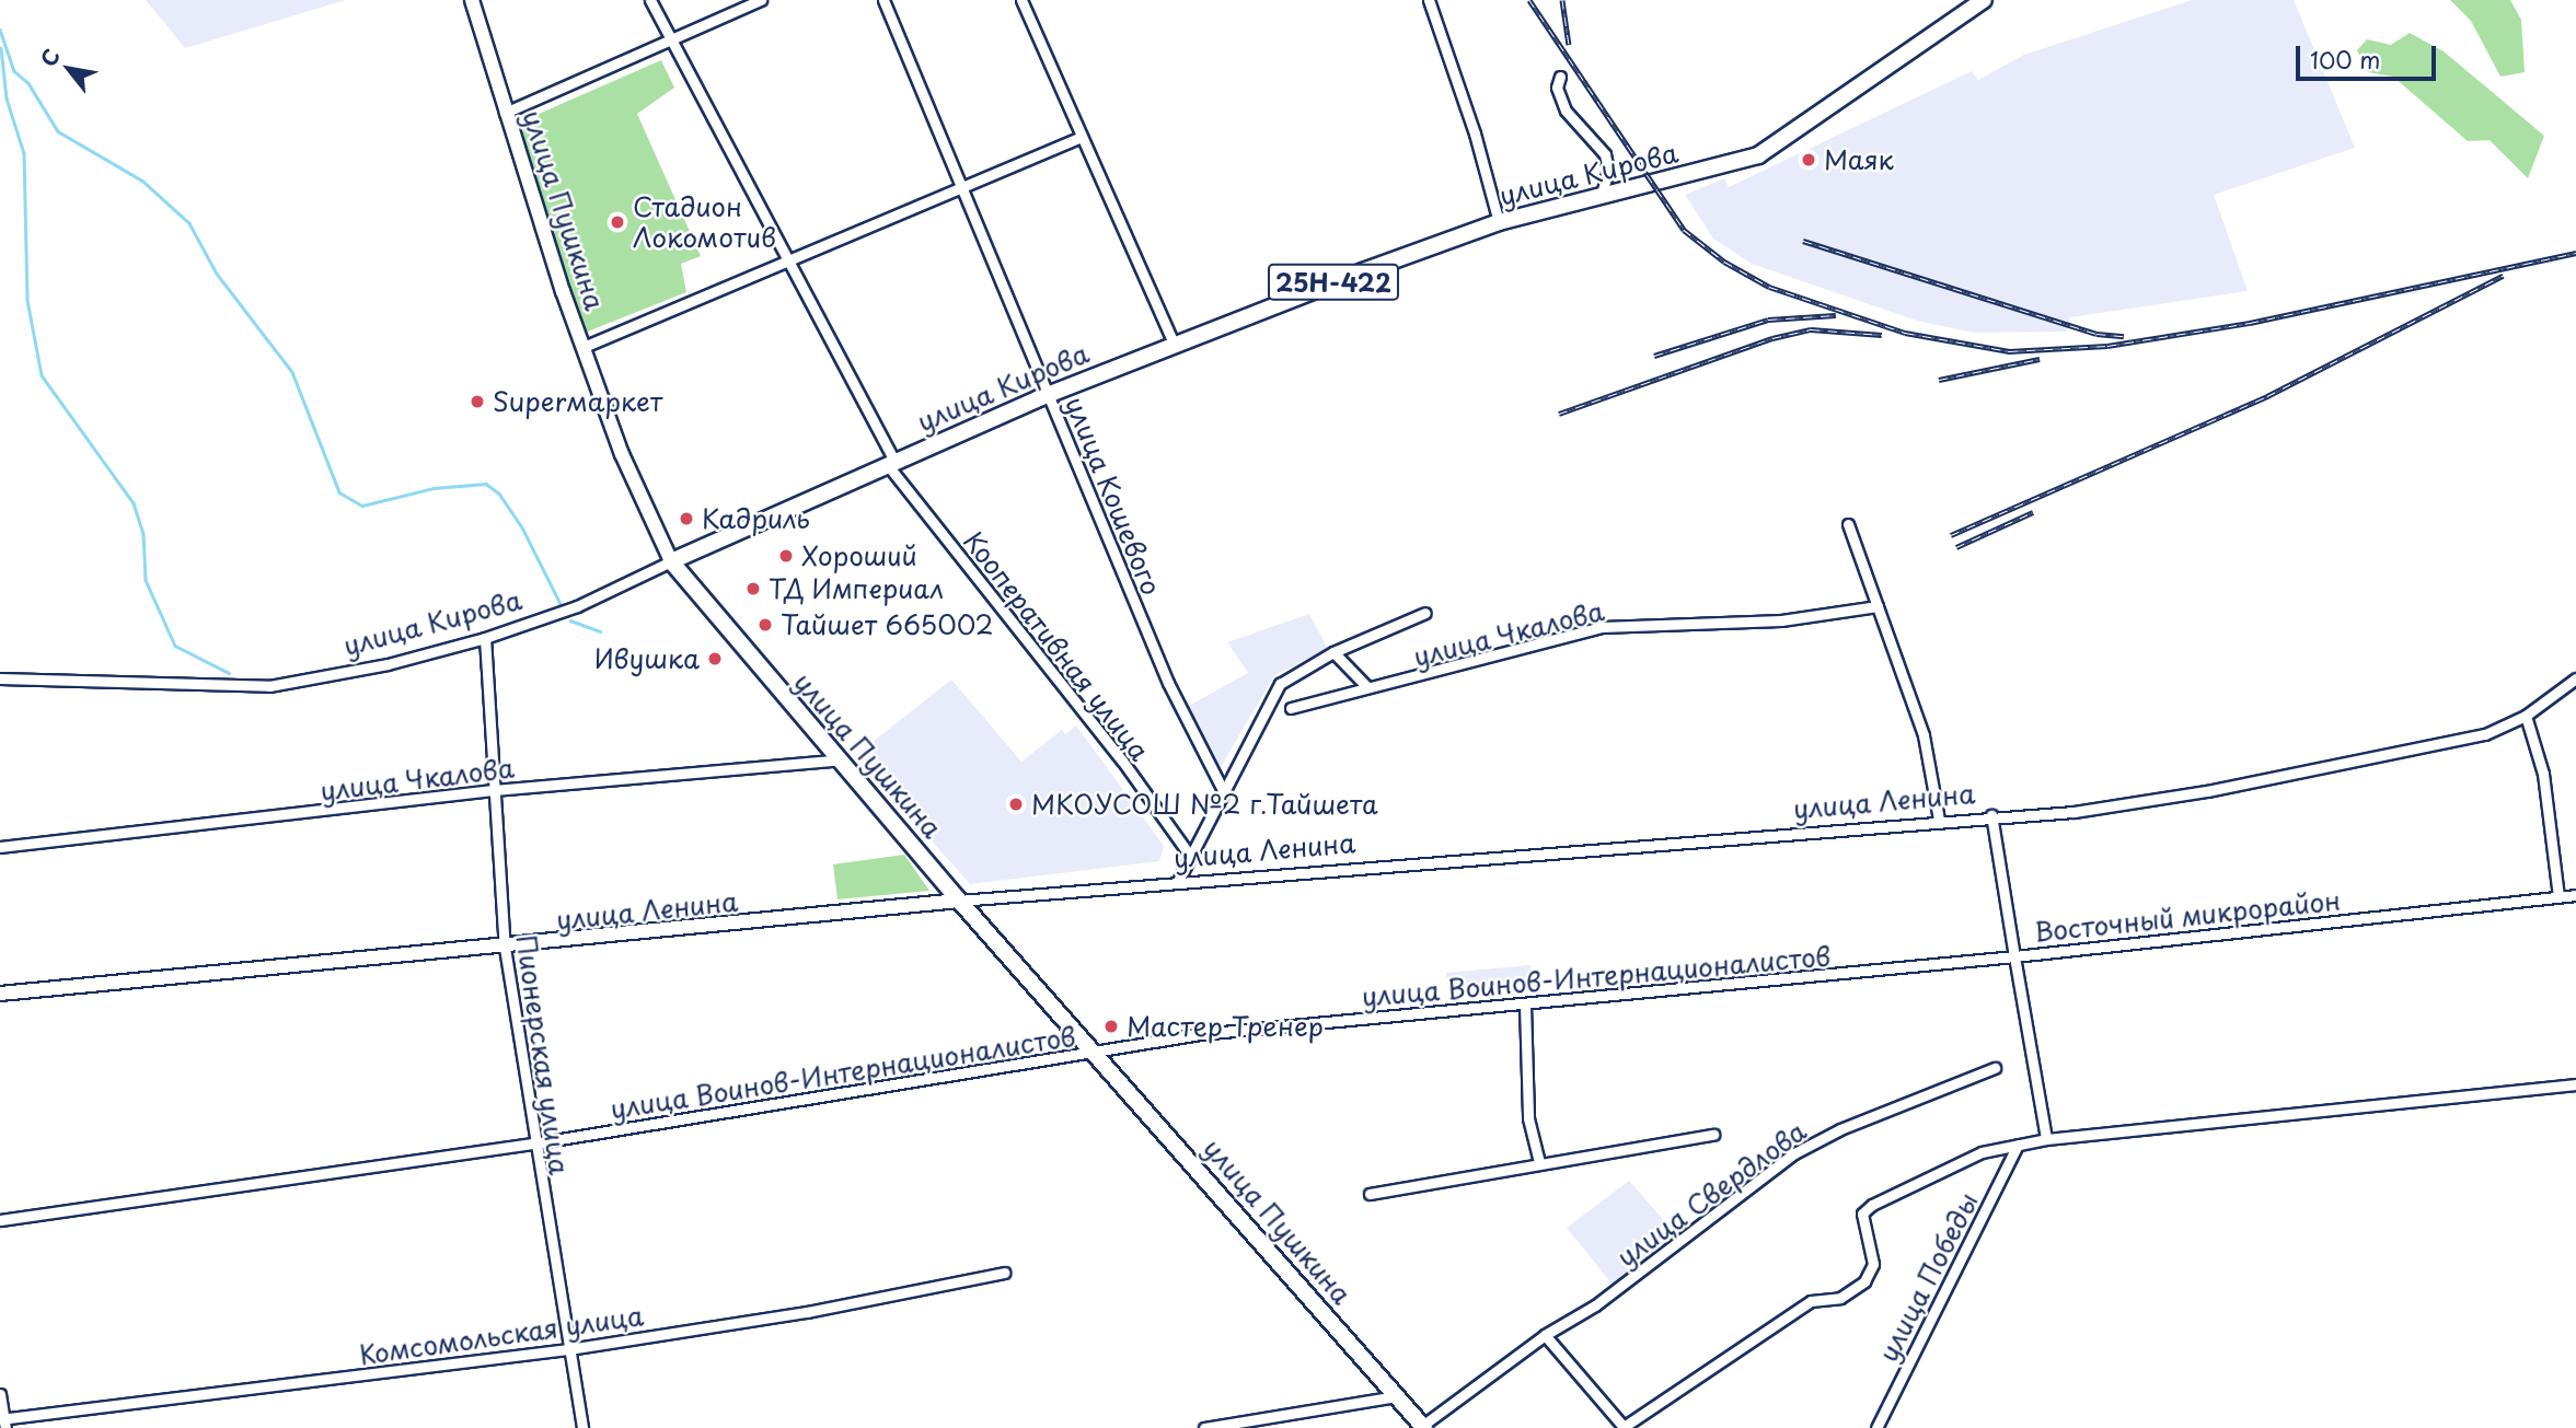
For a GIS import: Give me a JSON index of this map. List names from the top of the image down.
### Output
{
  "streets": {
    "main road": [
      "улица Кирова",
      "улица Пушкина",
      "25Н-422",
      "улица Ленина"
    ],
    "street": [
      "улица Кошевого",
      "улица Чкалова",
      "Кооперативная улица",
      "Восточный микрорайон",
      "улица Воинов-Интернационалистов",
      "Пионерская улица",
      "улица Свердлова",
      "улица Победы",
      "Комсомольская улица"
    ]
  },
  "crossings": [
    ["улица Кирова", "улица Пушкина"],
    ["улица Кирова", "улица Кошевого"],
    ["улица Кирова", "Кооперативная улица"],
    ["улица Кирова", "Пионерская улица"],
    ["улица Пушкина", "улица Чкалова"],
    ["улица Пушкина", "улица Ленина"],
    ["улица Пушкина", "улица Воинов-Интернационалистов"],
    ["улица Пушкина", "улица Свердлова"],
    ["улица Чкалова", "Пионерская улица"],
    ["улица Ленина", "Пионерская улица"],
    ["Восточный микрорайон", "улица Воинов-Интернационалистов"],
    ["улица Воинов-Интернационалистов", "Пионерская улица"],
    ["Пионерская улица", "Комсомольская улица"]
  ],
  "places": [
    "Маяк",
    "Стадион Локомотив",
    "Superмаркет",
    "Кадриль",
    "Хороший",
    "ТД Империал",
    "Тайшет 665002",
    "Ивушка",
    "МКОУСОШ №2 г.Тайшета",
    "Мастер Тренер"
  ],
  "scale_bar": "100 m",
  "north": "top left"
}
